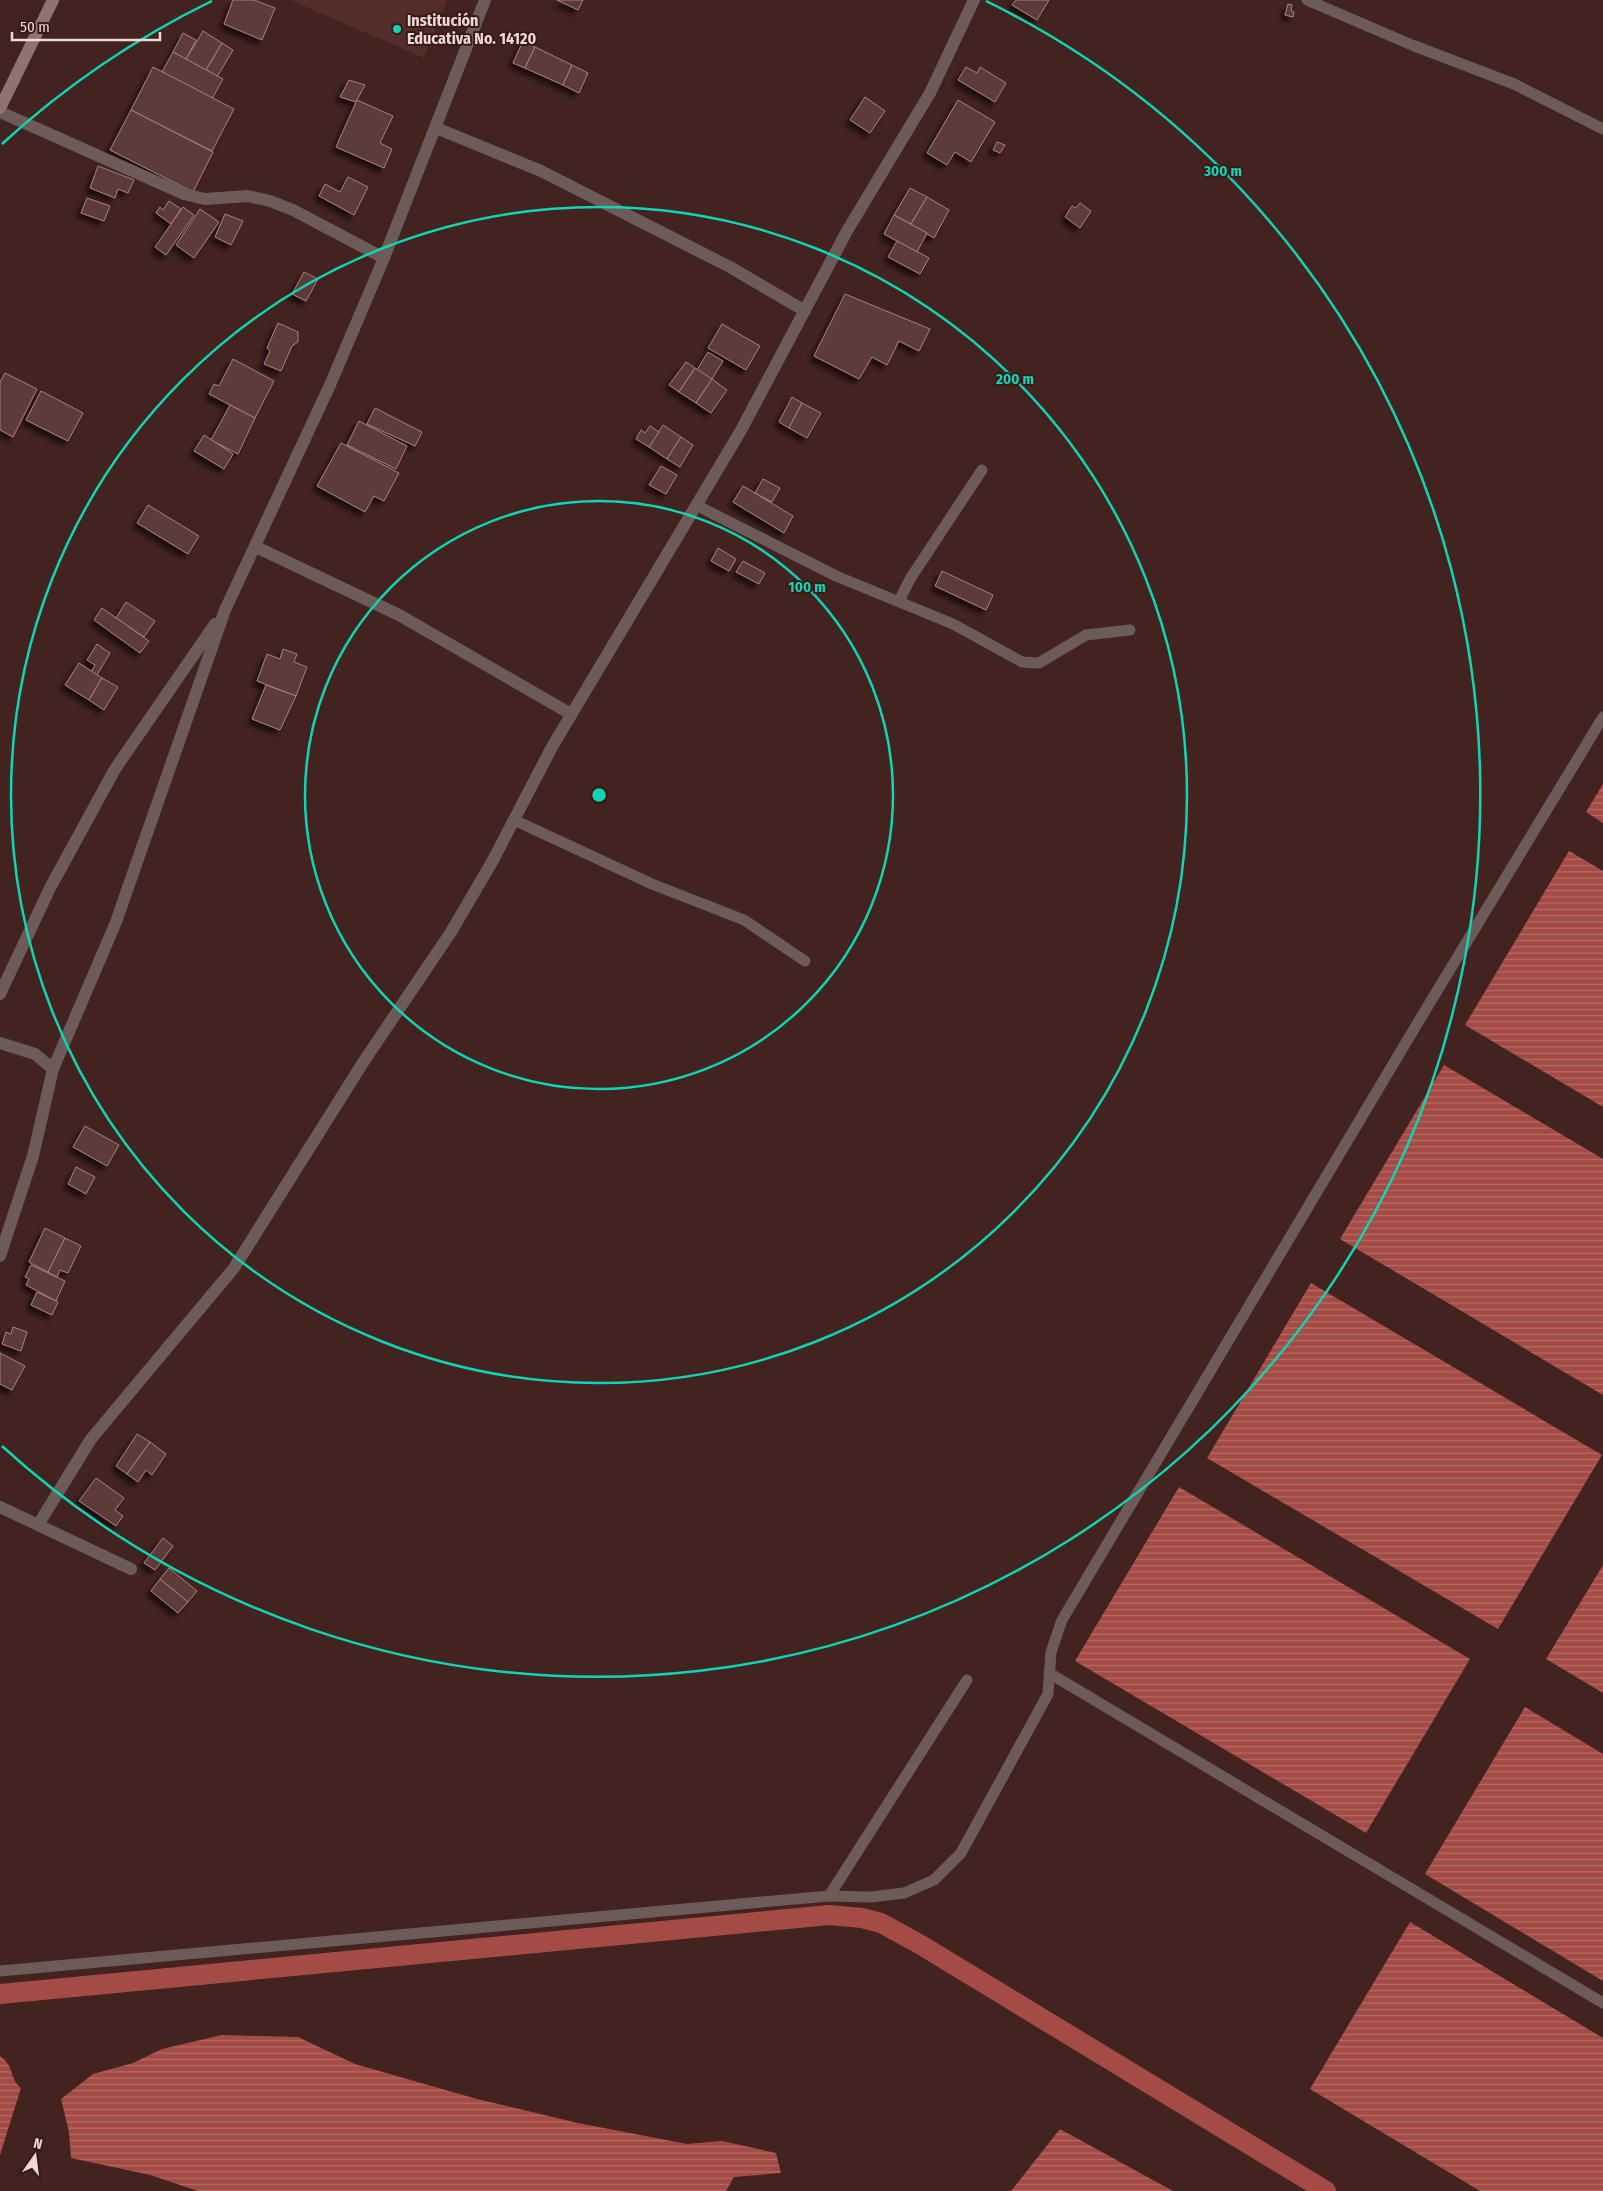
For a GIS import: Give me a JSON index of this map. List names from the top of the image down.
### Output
{
  "places": ["Institución Educativa No. 14120"],
  "scale_bar": "50 m",
  "north": "top",
  "rings": ["300 m", "200 m", "100 m"]
}
